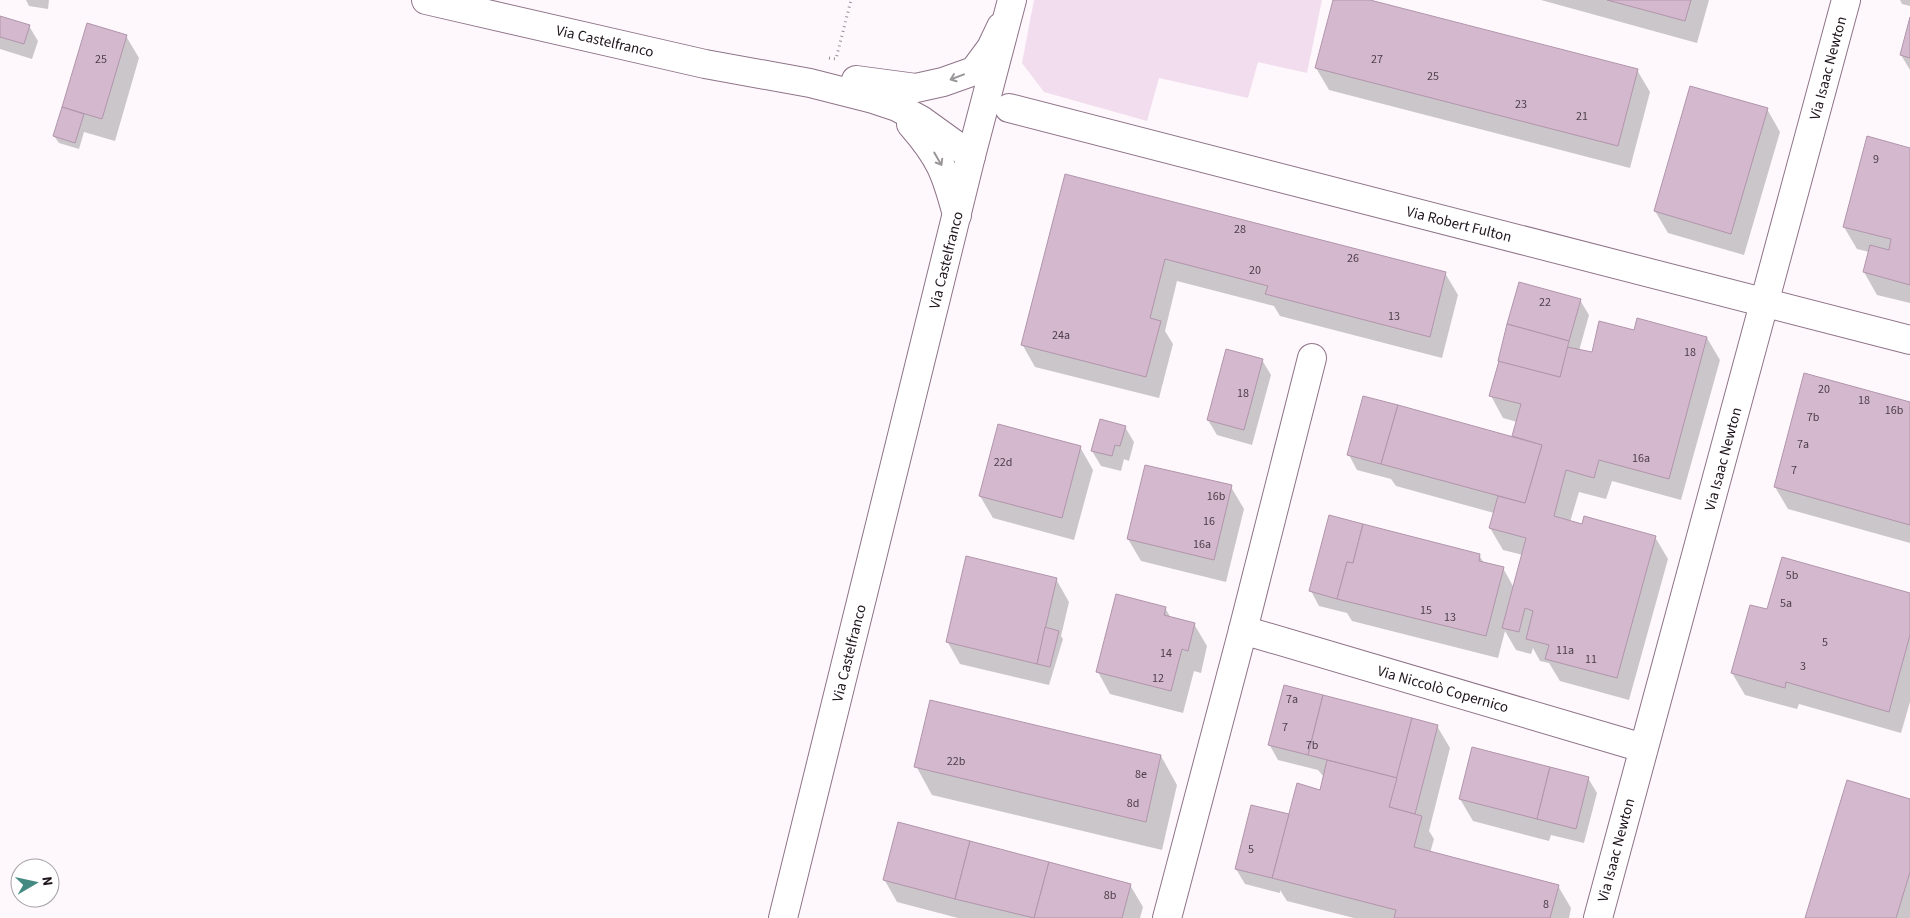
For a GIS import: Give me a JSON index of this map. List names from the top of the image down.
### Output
{
  "streets": {
    "street": [
      "Via Castelfranco",
      "Via Isaac Newton",
      "Via Robert Fulton",
      "Via Niccolò Copernico"
    ]
  },
  "crossings": [
    ["Via Isaac Newton", "Via Robert Fulton"],
    ["Via Isaac Newton", "Via Niccolò Copernico"]
  ],
  "house_numbers": [
    "25",
    "27",
    "25",
    "23",
    "21",
    "9",
    "28",
    "26",
    "20",
    "22",
    "13",
    "24a",
    "18",
    "20",
    "18",
    "18",
    "16b",
    "7b",
    "7a",
    "16a",
    "22d",
    "7",
    "16b",
    "16",
    "16a",
    "5b",
    "5a",
    "15",
    "13",
    "5",
    "11a",
    "14",
    "11",
    "3",
    "12",
    "7a",
    "7",
    "7b",
    "22b",
    "8e",
    "8d",
    "5",
    "8b",
    "8"
  ],
  "north": "right"
}
